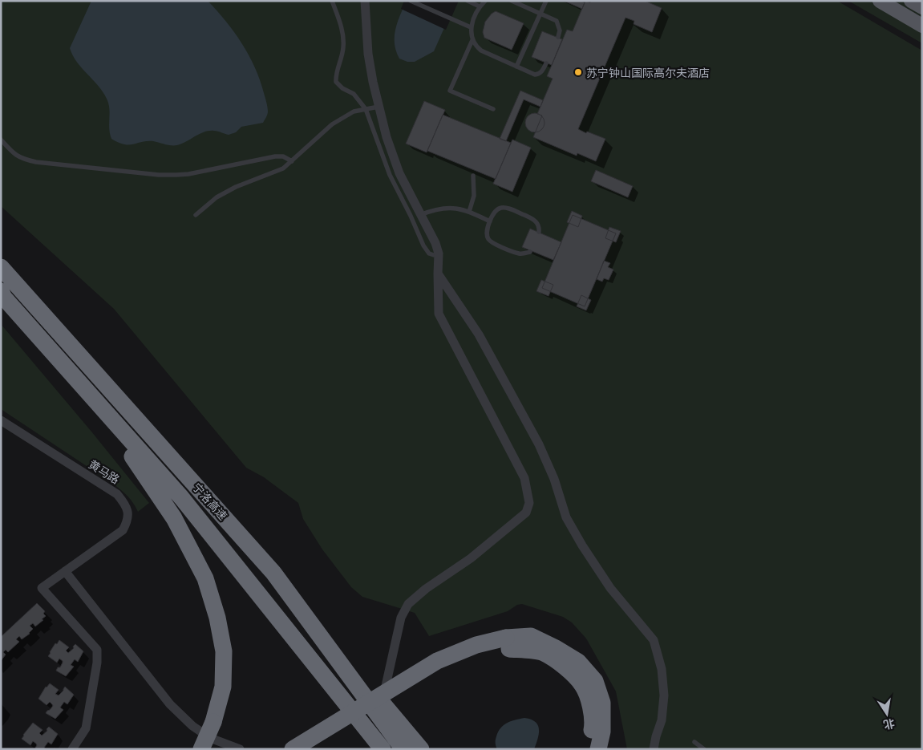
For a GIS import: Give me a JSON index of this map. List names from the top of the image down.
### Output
{
  "streets": {
    "highway": ["宁洛高速"],
    "street": ["黄马路"]
  },
  "places": ["苏宁钟山国际高尔夫酒店"],
  "north": "bottom"
}
